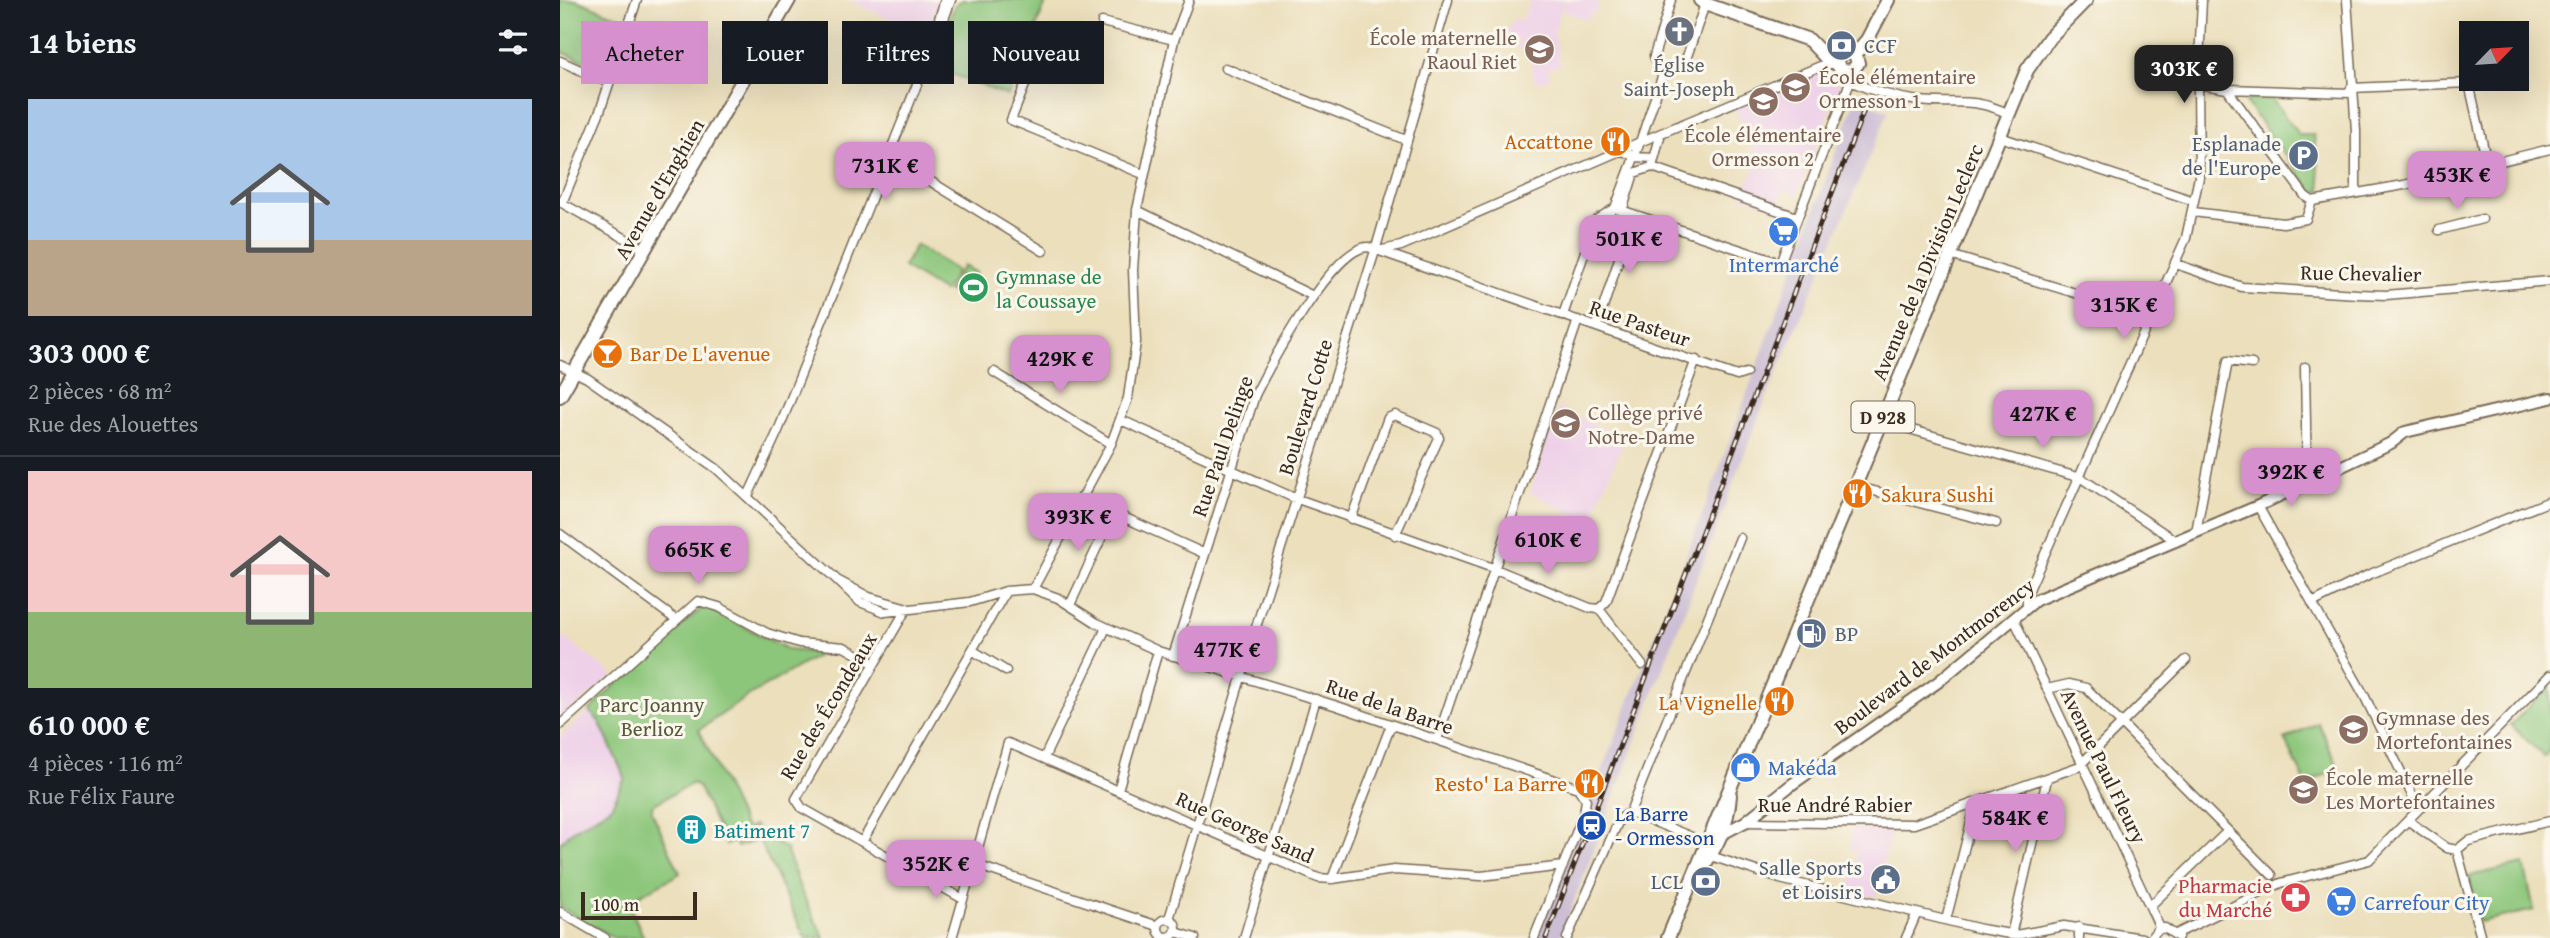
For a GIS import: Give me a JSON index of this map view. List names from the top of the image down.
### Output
{
  "streets": {
    "main road": ["Avenue d'Enghien", "Avenue de la Division Leclerc", "D 928"],
    "street": [
      "Rue Chevalier",
      "Rue Pasteur",
      "Boulevard Cotte",
      "Rue Paul Delinge",
      "Boulevard de Montmorency",
      "Rue des Écondeaux",
      "Rue de la Barre",
      "Avenue Paul Fleury",
      "Rue André Rabier",
      "Rue George Sand"
    ]
  },
  "crossings": [
    ["Avenue de la Division Leclerc", "Boulevard de Montmorency"],
    ["Avenue de la Division Leclerc", "Rue André Rabier"],
    ["Rue Pasteur", "Boulevard Cotte"],
    ["Rue Pasteur", "Rue Paul Delinge"],
    ["Boulevard Cotte", "Rue Paul Delinge"],
    ["Boulevard Cotte", "Rue de la Barre"],
    ["Boulevard Cotte", "Rue George Sand"],
    ["Rue Paul Delinge", "Rue de la Barre"],
    ["Boulevard de Montmorency", "Avenue Paul Fleury"],
    ["Boulevard de Montmorency", "Rue André Rabier"],
    ["Rue de la Barre", "Rue George Sand"],
    ["Avenue Paul Fleury", "Rue André Rabier"]
  ],
  "parks": ["Parc Joanny Berlioz"],
  "places": {
    "church": ["Église Saint-Joseph"],
    "bank": ["CCF", "LCL"],
    "school or university": [
      "École maternelle Raoul Riet",
      "École élémentaire Ormesson 1",
      "École élémentaire Ormesson 2",
      "Collège privé Notre-Dame",
      "Gymnase des Mortefontaines",
      "École maternelle Les Mortefontaines"
    ],
    "restaurant": [
      "Accattone",
      "Sakura Sushi",
      "La Vignelle",
      "Resto' La Barre"
    ],
    "parking": ["Esplanade de l'Europe"],
    "supermarket": ["Intermarché", "Carrefour City"],
    "sports": ["Gymnase de la Coussaye"],
    "bar": ["Bar De L'avenue"],
    "fuel station": ["BP"],
    "shop": ["Makéda"],
    "station": ["La Barre - Ormesson"],
    "building": ["Batiment 7"],
    "public building": ["Salle Sports et Loisirs"],
    "pharmacy": ["Pharmacie du Marché"]
  },
  "scale_bar": "100 m",
  "north": "top right",
  "page": {
    "heading": "14 biens",
    "chip": [
      "Acheter",
      "Louer",
      "Filtres",
      "Nouveau"
    ],
    "price": [
      "303K €",
      "731K €",
      "453K €",
      "501K €",
      "315K €",
      "429K €",
      "427K €",
      "392K €",
      "393K €",
      "610K €",
      "665K €",
      "477K €",
      "584K €",
      "352K €"
    ],
    "list": [
      {
        "name": "303 000 €",
        "note": "2 pièces · 68 m² · Rue des Alouettes"
      },
      {
        "name": "610 000 €",
        "note": "4 pièces · 116 m² · Rue Félix Faure"
      }
    ],
    "scale": "100 m"
  }
}
